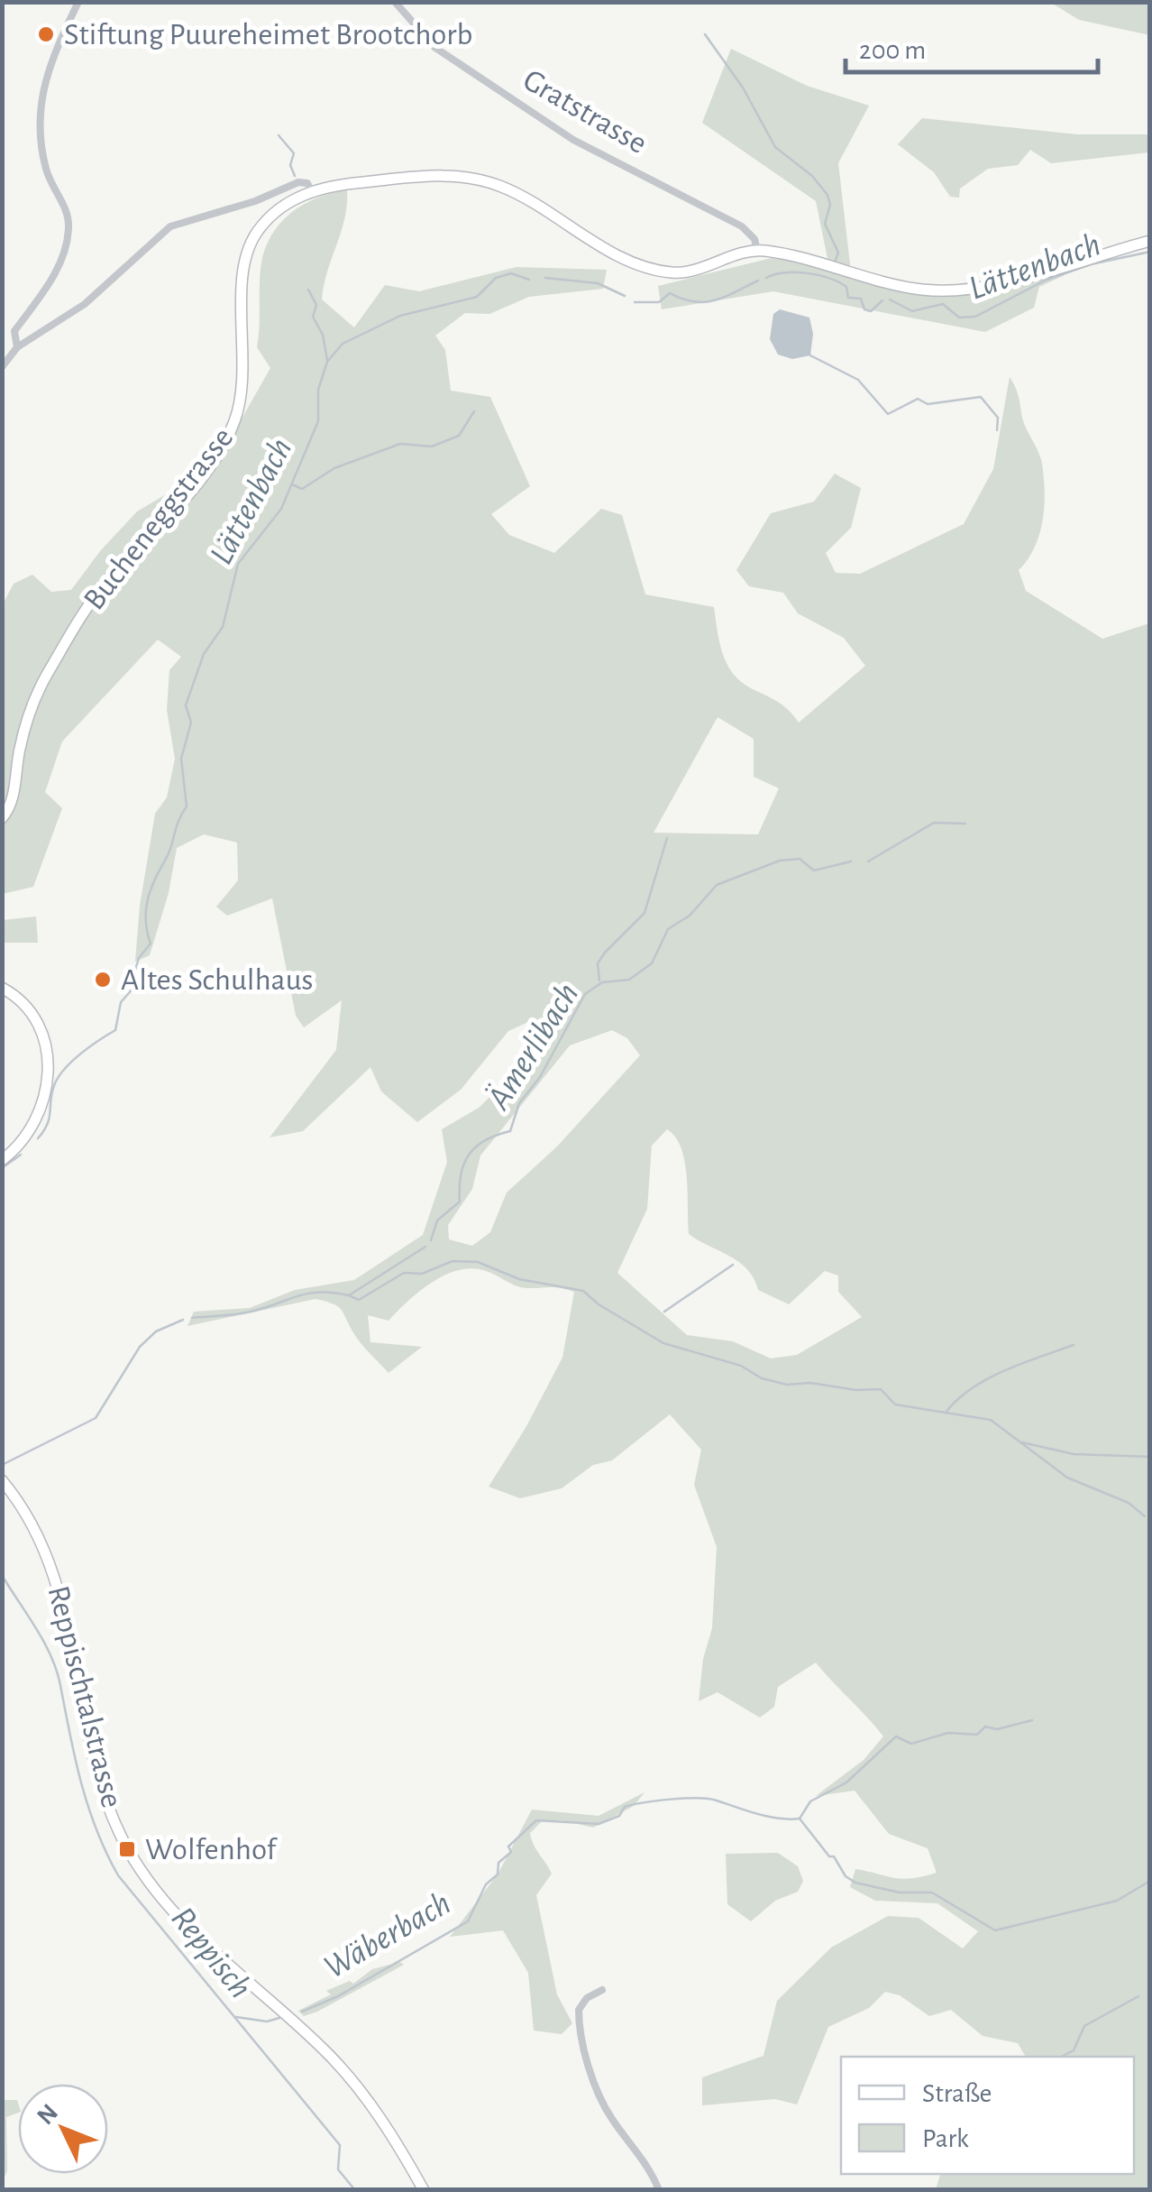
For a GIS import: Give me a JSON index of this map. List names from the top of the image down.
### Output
{
  "streets": {
    "street": ["Gratstrasse", "Bucheneggstrasse", "Reppischtalstrasse"]
  },
  "crossings": [
    ["Gratstrasse", "Bucheneggstrasse"]
  ],
  "water": [
    "Lättenbach",
    "Ämerlibach",
    "Wäberbach",
    "Reppisch"
  ],
  "places": {
    "other": ["Stiftung Puureheimet Brootchorb", "Altes Schulhaus"],
    "transit": ["Wolfenhof"]
  },
  "legend": ["Straße", "Park"],
  "scale_bar": "200 m",
  "north": "top left"
}
